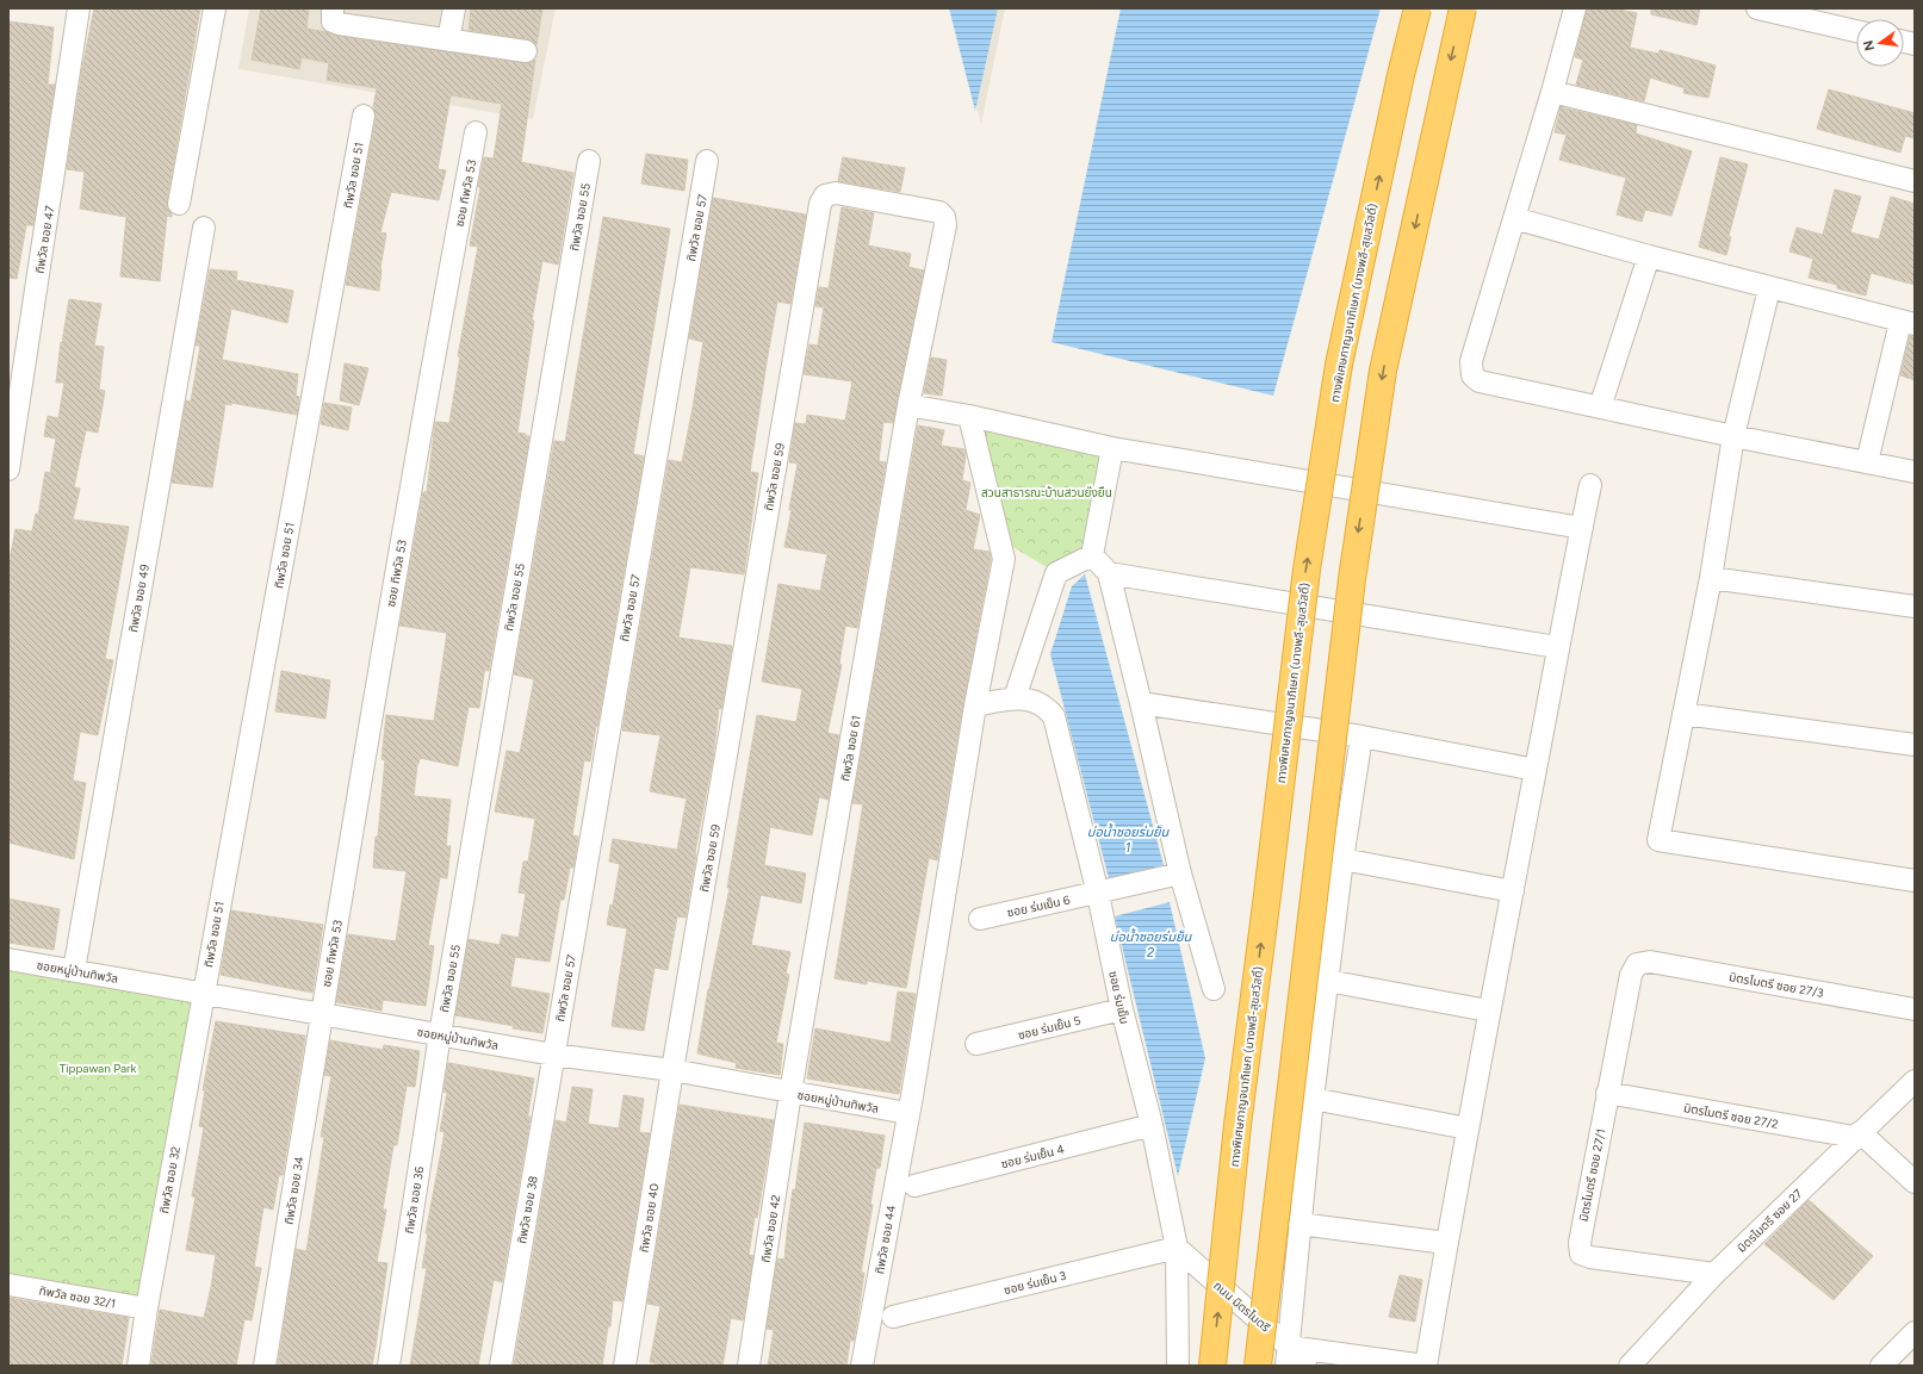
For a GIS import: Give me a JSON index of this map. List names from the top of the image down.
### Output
{
  "streets": {
    "highway": ["ทางพิเศษกาญจนาภิเษก (บางพลี-สุขสวัสดิ์)"],
    "street": [
      "ทิพวัล ซอย 51",
      "ซอย ทิพวัล 53",
      "ทิพวัล ซอย 55",
      "ทิพวัล ซอย 57",
      "ทิพวัล ซอย 47",
      "ทิพวัล ซอย 59",
      "ทิพวัล ซอย 49",
      "ทิพวัล ซอย 61",
      "ซอย ร่มเย็น 6",
      "ซอยหมู่บ้านทิพวัล",
      "มิตรไมตรี ซอย 27/3",
      "ซอย ร่มเย็น",
      "ซอย ร่มเย็น 5",
      "มิตรไมตรี ซอย 27/2",
      "ซอย ร่มเย็น 4",
      "มิตรไมตรี ซอย 27/1",
      "ทิพวัล ซอย 32",
      "ทิพวัล ซอย 34",
      "ทิพวัล ซอย 36",
      "ทิพวัล ซอย 38",
      "ทิพวัล ซอย 40",
      "มิตรไมตรี ซอย 27",
      "ทิพวัล ซอย 42",
      "ทิพวัล ซอย 44",
      "ซอย ร่มเย็น 3",
      "ทิพวัล ซอย 32/1",
      "ถนน มิตรไมตรี"
    ]
  },
  "crossings": [
    ["ทิพวัล ซอย 51", "ซอยหมู่บ้านทิพวัล"],
    ["ทิพวัล ซอย 51", "ทิพวัล ซอย 32"],
    ["ซอย ทิพวัล 53", "ซอยหมู่บ้านทิพวัล"],
    ["ซอย ทิพวัล 53", "ทิพวัล ซอย 34"],
    ["ทิพวัล ซอย 55", "ซอยหมู่บ้านทิพวัล"],
    ["ทิพวัล ซอย 55", "ทิพวัล ซอย 36"],
    ["ทิพวัล ซอย 57", "ซอยหมู่บ้านทิพวัล"],
    ["ทิพวัล ซอย 57", "ทิพวัล ซอย 38"],
    ["ทิพวัล ซอย 59", "ทิพวัล ซอย 61"],
    ["ทิพวัล ซอย 59", "ซอยหมู่บ้านทิพวัล"],
    ["ทิพวัล ซอย 59", "ทิพวัล ซอย 40"],
    ["ทิพวัล ซอย 49", "ซอยหมู่บ้านทิพวัล"],
    ["ทิพวัล ซอย 61", "ซอยหมู่บ้านทิพวัล"],
    ["ทิพวัล ซอย 61", "ทิพวัล ซอย 42"],
    ["ซอย ร่มเย็น 6", "ซอย ร่มเย็น"],
    ["ซอยหมู่บ้านทิพวัล", "ทิพวัล ซอย 32"],
    ["ซอยหมู่บ้านทิพวัล", "ทิพวัล ซอย 34"],
    ["ซอยหมู่บ้านทิพวัล", "ทิพวัล ซอย 36"],
    ["ซอยหมู่บ้านทิพวัล", "ทิพวัล ซอย 38"],
    ["ซอยหมู่บ้านทิพวัล", "ทิพวัล ซอย 40"],
    ["ซอยหมู่บ้านทิพวัล", "ทิพวัล ซอย 42"],
    ["ซอยหมู่บ้านทิพวัล", "ทิพวัล ซอย 44"],
    ["มิตรไมตรี ซอย 27/3", "มิตรไมตรี ซอย 27/1"],
    ["ซอย ร่มเย็น", "ซอย ร่มเย็น 5"],
    ["ซอย ร่มเย็น", "ซอย ร่มเย็น 4"],
    ["ซอย ร่มเย็น", "ทิพวัล ซอย 44"],
    ["ซอย ร่มเย็น", "ซอย ร่มเย็น 3"],
    ["ซอย ร่มเย็น", "ถนน มิตรไมตรี"],
    ["มิตรไมตรี ซอย 27/2", "มิตรไมตรี ซอย 27/1"],
    ["มิตรไมตรี ซอย 27/2", "มิตรไมตรี ซอย 27"],
    ["มิตรไมตรี ซอย 27/1", "มิตรไมตรี ซอย 27"],
    ["ทิพวัล ซอย 32", "ทิพวัล ซอย 32/1"],
    ["ซอย ร่มเย็น 3", "ถนน มิตรไมตรี"]
  ],
  "water": ["บ่อน้ำซอยร่มย็น 1", "บ่อน้ำซอยร่มย็น 2"],
  "parks": ["สวนสาธารณะบ้านสวนยั่งยืน", "Tippawan Park"],
  "north": "left"
}
